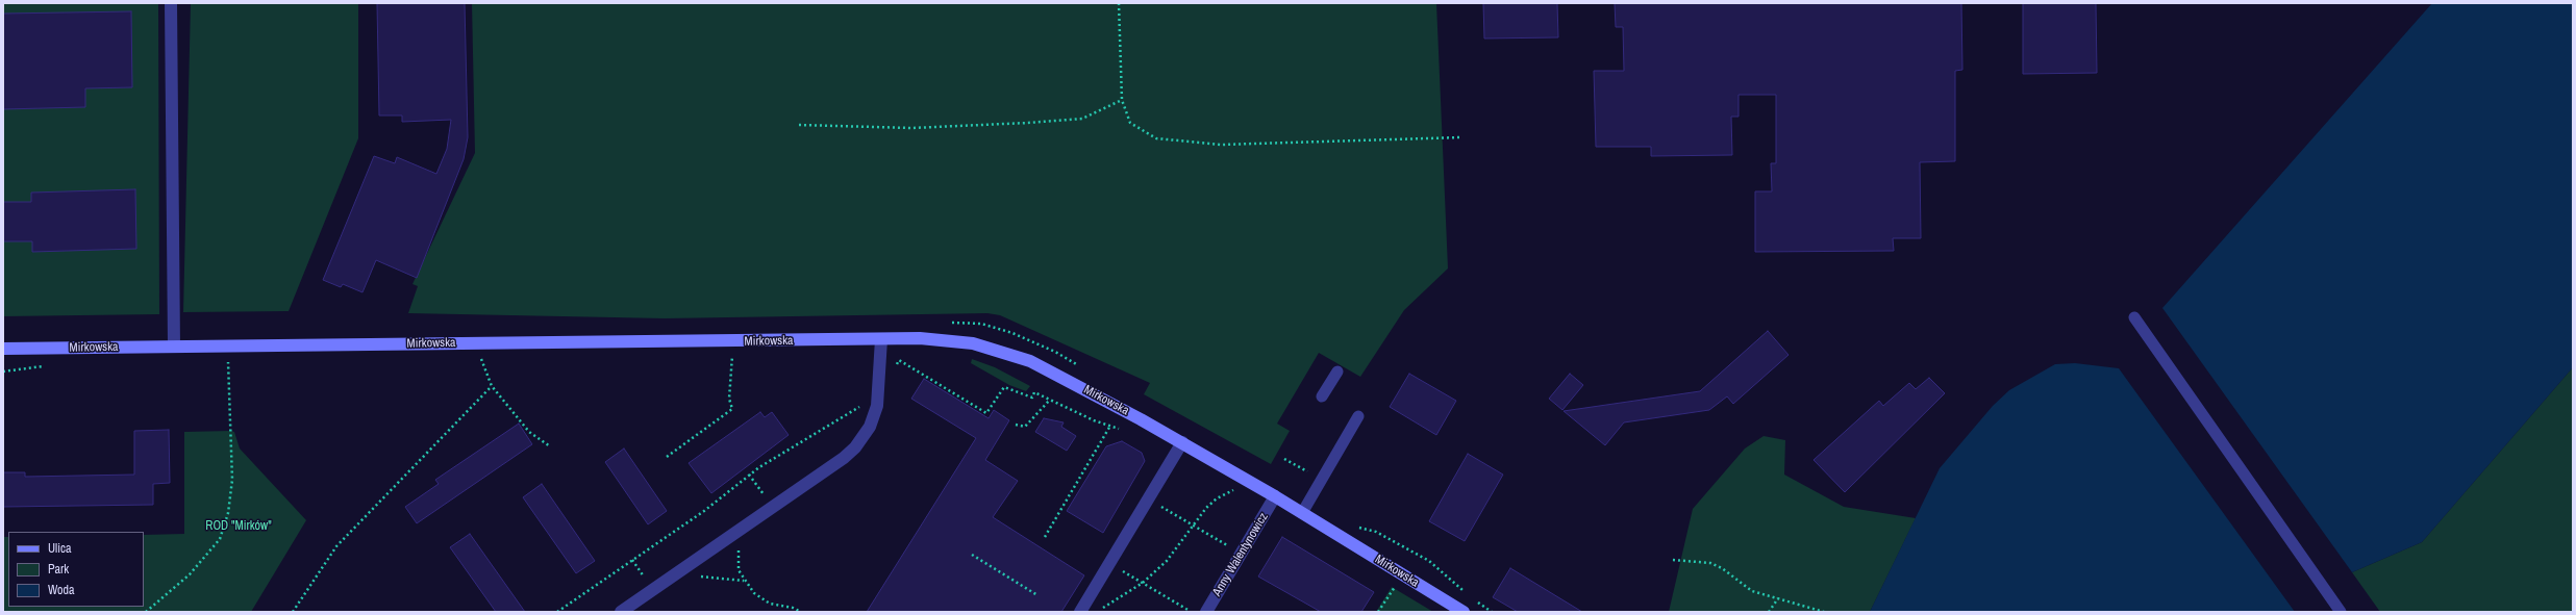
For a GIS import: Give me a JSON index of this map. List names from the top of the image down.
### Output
{
  "streets": {
    "street": ["Mirkowska", "Anny Walentynowicz"]
  },
  "crossings": [
    ["Mirkowska", "Anny Walentynowicz"]
  ],
  "parks": ["ROD \"Mirków\""],
  "legend": ["Ulica", "Park", "Woda"]
}
